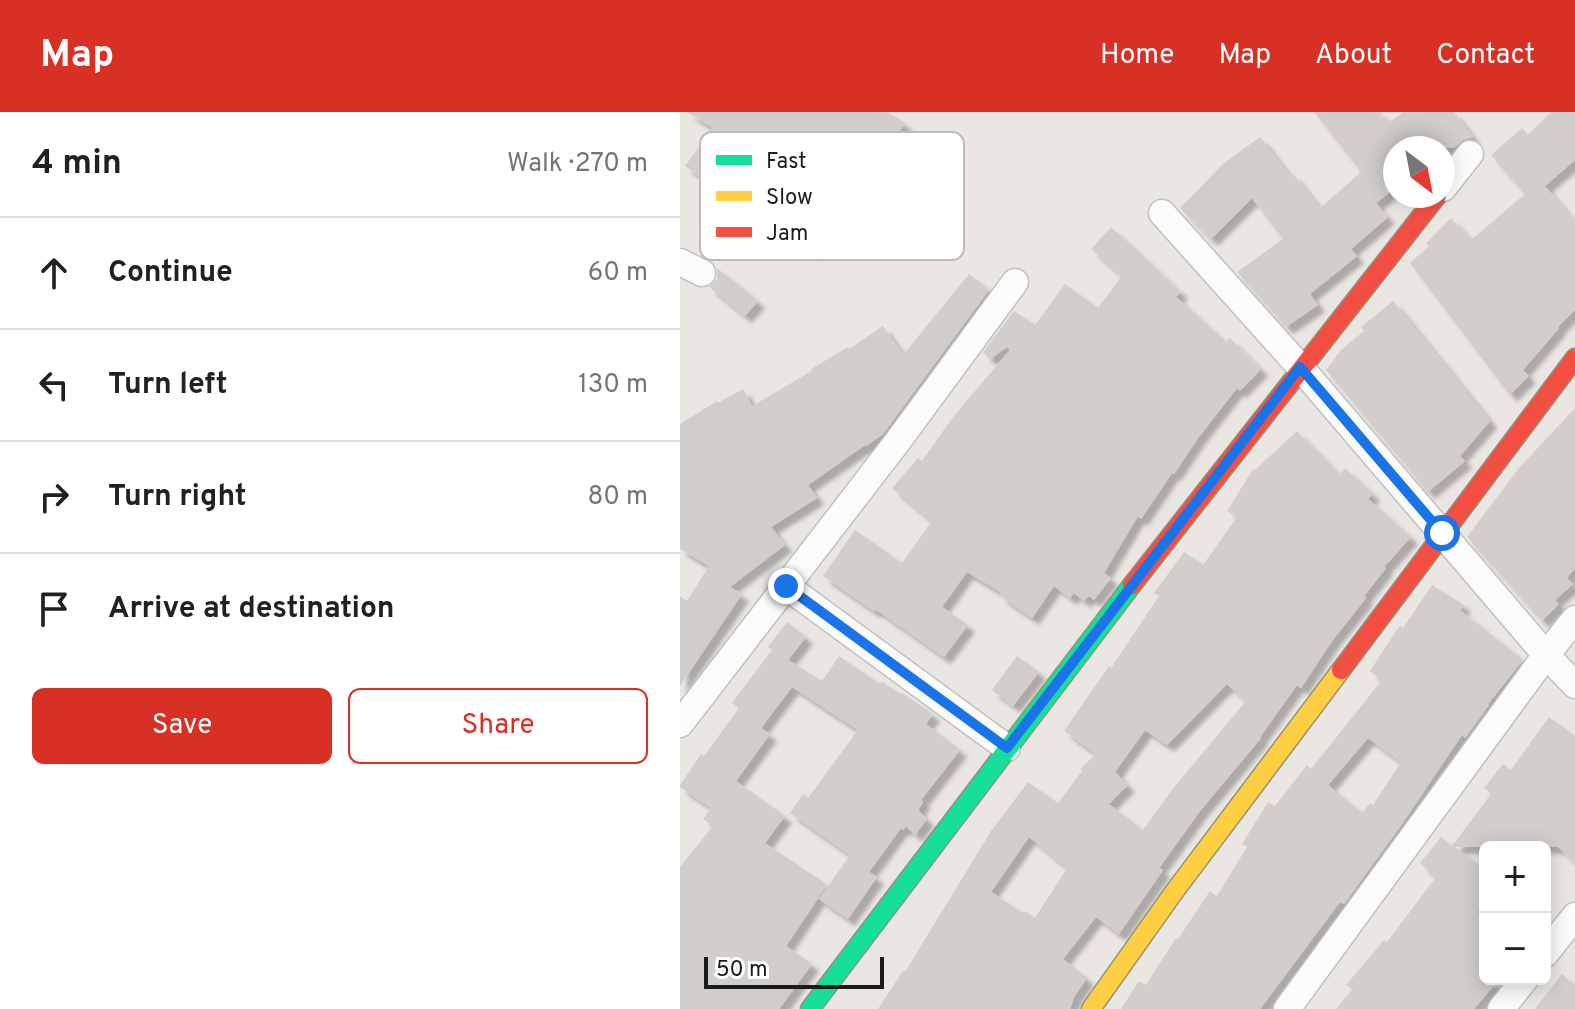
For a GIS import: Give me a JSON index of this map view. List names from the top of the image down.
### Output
{
  "legend": ["Fast", "Slow", "Jam"],
  "scale_bar": "50 m",
  "north": "bottom right",
  "page": {
    "header": "Map",
    "nav": [
      "Home",
      "Map",
      "About",
      "Contact"
    ],
    "heading": ["4 min", "Walk · 270 m"],
    "list": [
      ["Continue", "60 m"],
      ["Turn left", "130 m"],
      ["Turn right", "80 m"],
      "Arrive at destination"
    ],
    "buttons": ["Save", "Share"],
    "map_buttons": ["+", "−"],
    "scale": "50 m"
  }
}
